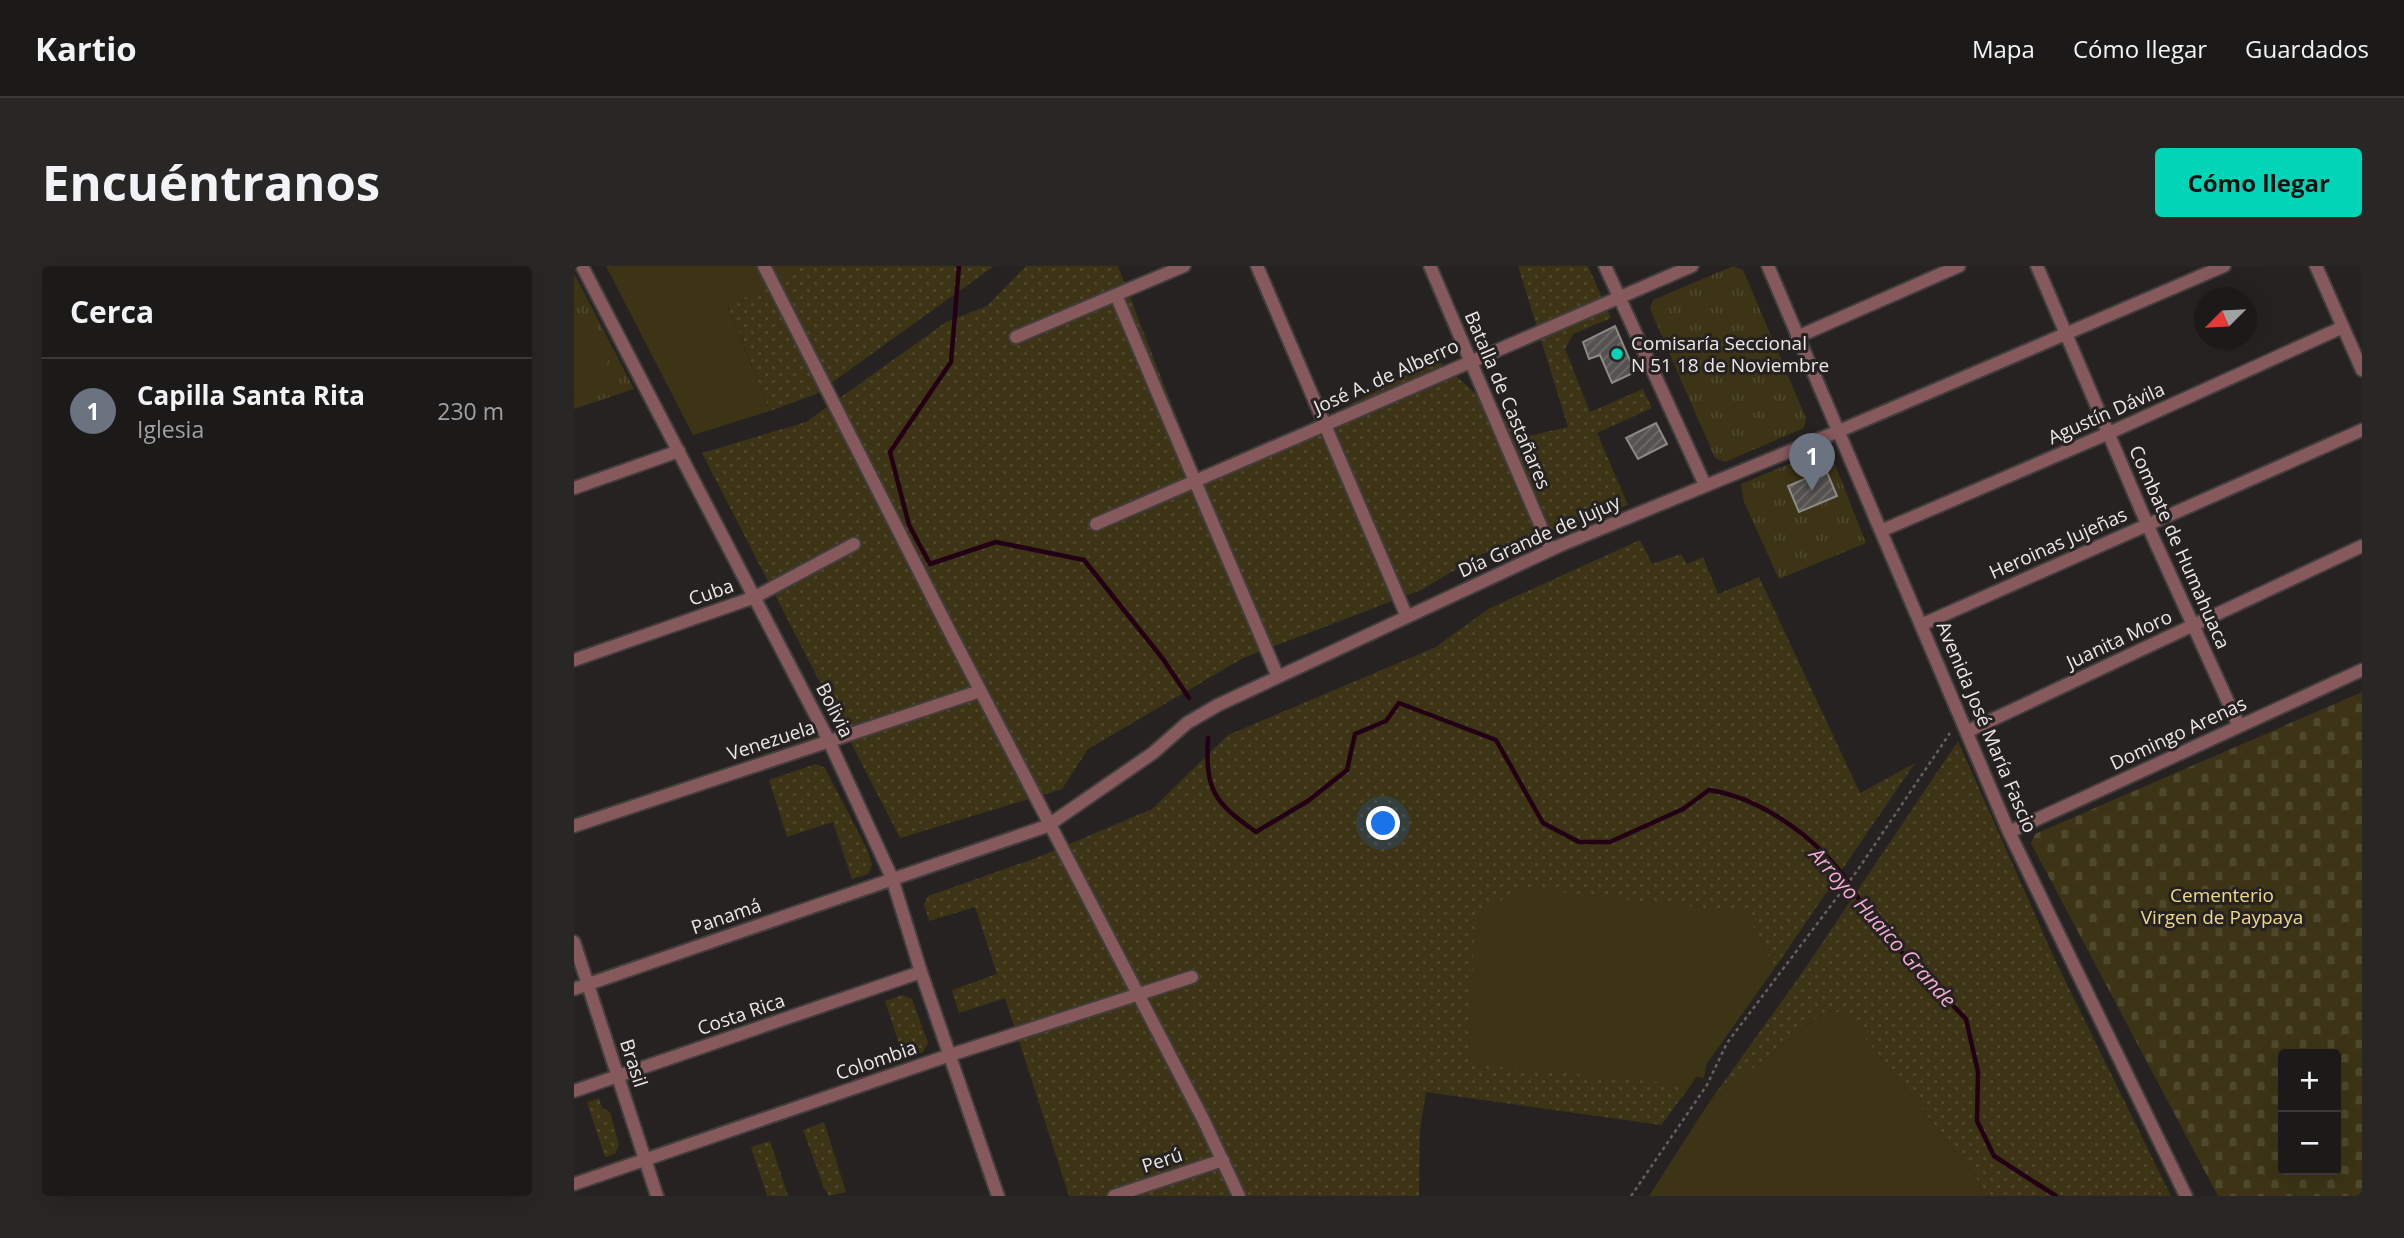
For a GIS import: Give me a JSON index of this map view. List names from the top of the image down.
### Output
{
  "streets": {
    "street": [
      "José A. de Alberro",
      "Batalla de Castañares",
      "Agustín Dávila",
      "Día Grande de Jujuy",
      "Heroinas Jujeñas",
      "Combate de Humahuaca",
      "Cuba",
      "Juanita Moro",
      "Bolivia",
      "Avenida José María Fascio",
      "Domingo Arenas",
      "Venezuela",
      "Panamá",
      "Costa Rica",
      "Colombia",
      "Brasil",
      "Perú"
    ]
  },
  "crossings": [
    ["José A. de Alberro", "Batalla de Castañares"],
    ["Batalla de Castañares", "Día Grande de Jujuy"],
    ["Agustín Dávila", "Combate de Humahuaca"],
    ["Agustín Dávila", "Avenida José María Fascio"],
    ["Día Grande de Jujuy", "Combate de Humahuaca"],
    ["Día Grande de Jujuy", "Bolivia"],
    ["Día Grande de Jujuy", "Avenida José María Fascio"],
    ["Día Grande de Jujuy", "Panamá"],
    ["Heroinas Jujeñas", "Combate de Humahuaca"],
    ["Heroinas Jujeñas", "Avenida José María Fascio"],
    ["Combate de Humahuaca", "Juanita Moro"],
    ["Combate de Humahuaca", "Domingo Arenas"],
    ["Cuba", "Bolivia"],
    ["Juanita Moro", "Avenida José María Fascio"],
    ["Bolivia", "Venezuela"],
    ["Bolivia", "Panamá"],
    ["Bolivia", "Costa Rica"],
    ["Bolivia", "Colombia"],
    ["Avenida José María Fascio", "Domingo Arenas"],
    ["Panamá", "Brasil"],
    ["Costa Rica", "Brasil"],
    ["Colombia", "Brasil"]
  ],
  "water": ["Arroyo Huaico Grande"],
  "parks": ["Cementerio Virgen de Paypaya"],
  "places": ["Comisaría Seccional N 51 18 de Noviembre"],
  "north": "bottom left",
  "page": {
    "header": "Kartio",
    "nav": ["Mapa", "Cómo llegar", "Guardados"],
    "buttons": "Cómo llegar",
    "title": "Encuéntranos",
    "heading": "Cerca",
    "list": [
      {
        "mark": "1",
        "name": "Capilla Santa Rita",
        "note": "Iglesia",
        "value": "230 m"
      }
    ],
    "pins": "1",
    "map_buttons": ["+", "−"]
  }
}
